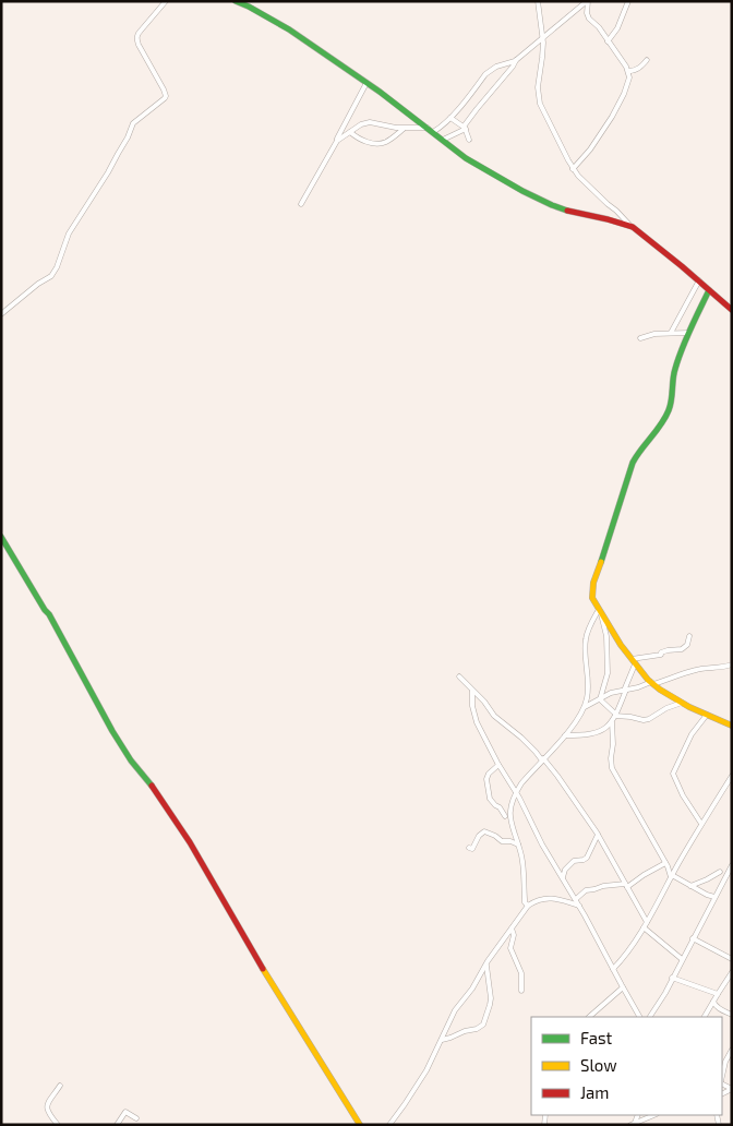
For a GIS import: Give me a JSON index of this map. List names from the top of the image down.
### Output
{
  "legend": ["Fast", "Slow", "Jam"]
}
